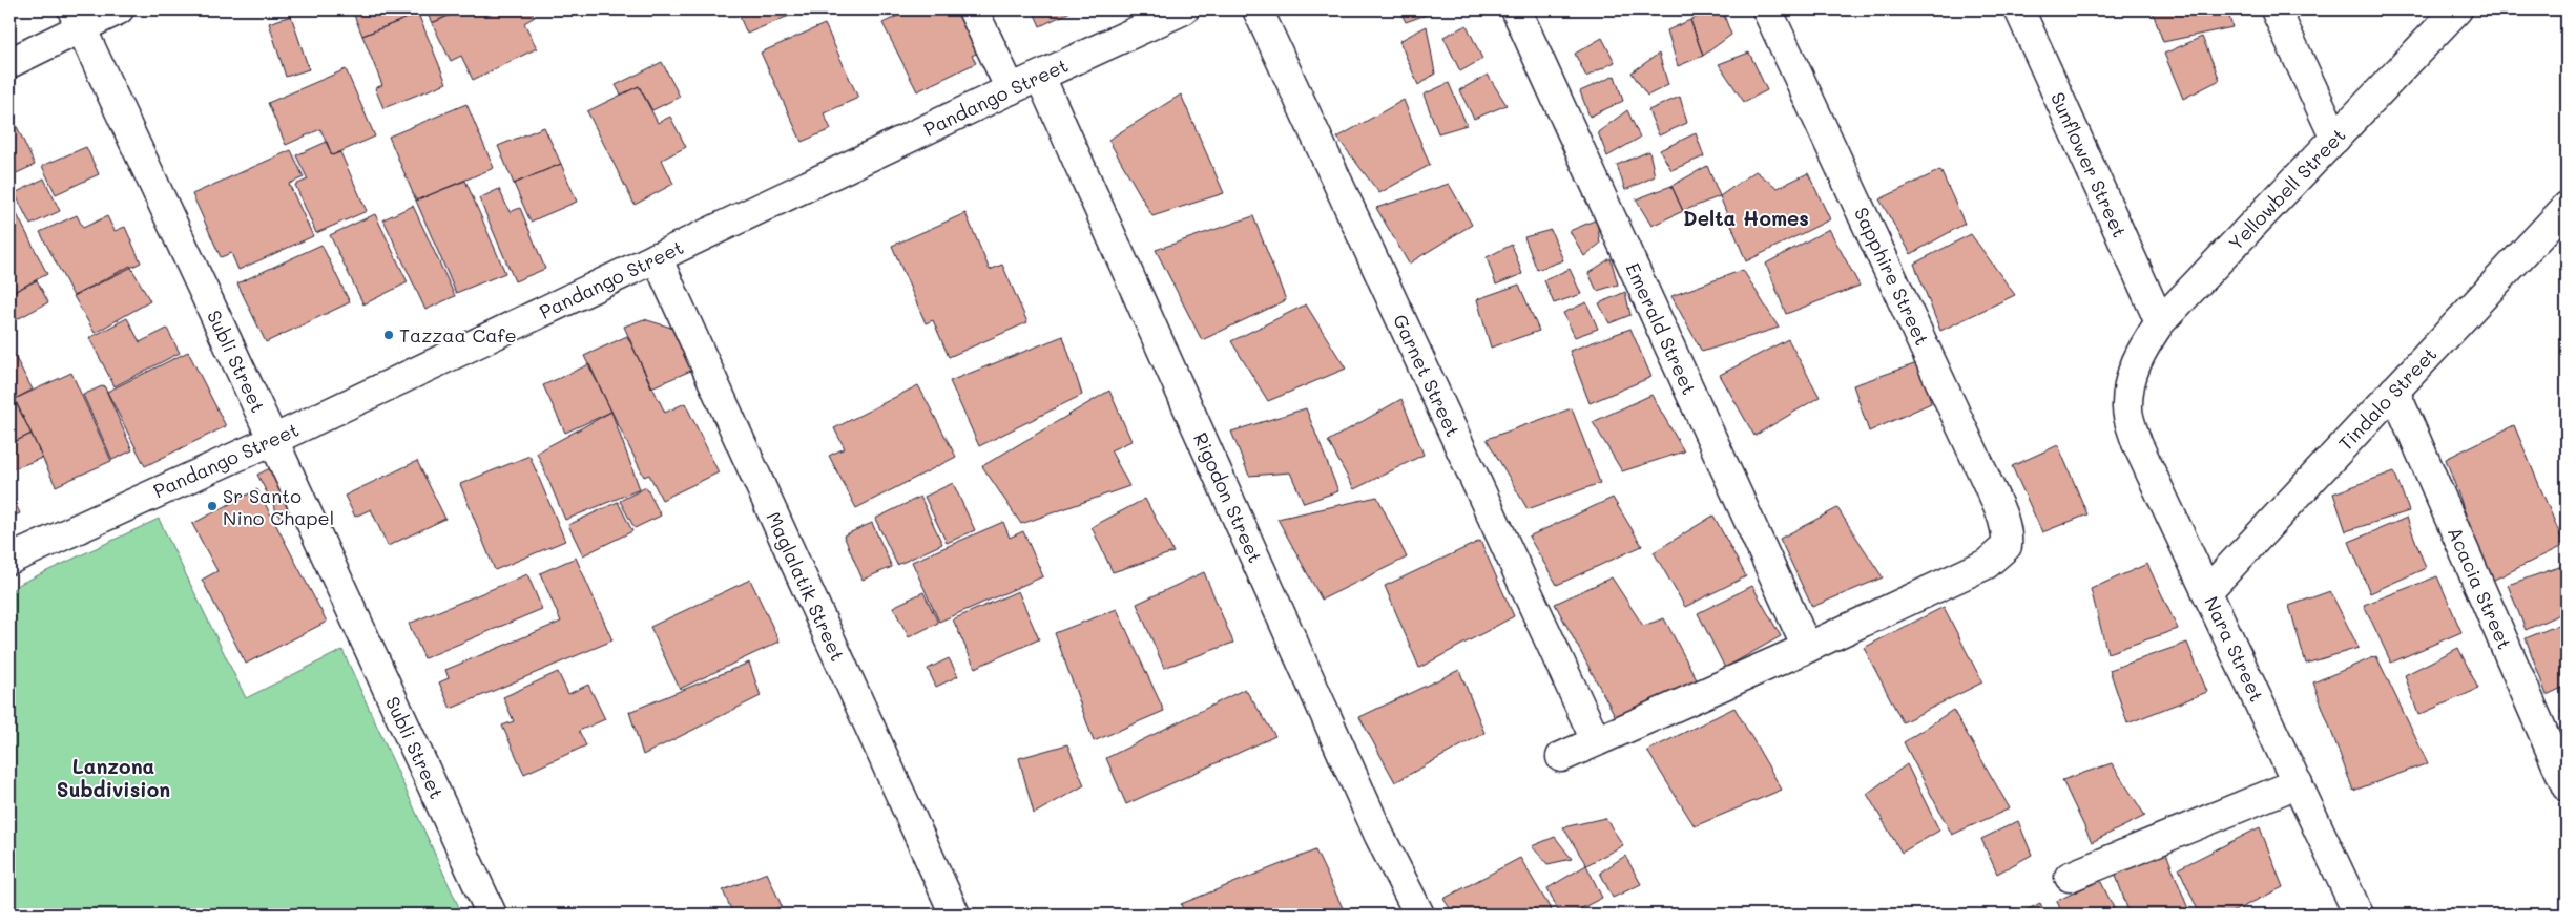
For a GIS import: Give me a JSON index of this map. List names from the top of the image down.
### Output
{
  "streets": {
    "street": [
      "Pandango Street",
      "Sunflower Street",
      "Yellowbell Street",
      "Sapphire Street",
      "Emerald Street",
      "Subli Street",
      "Garnet Street",
      "Tindalo Street",
      "Rigodon Street",
      "Maglalatik Street",
      "Acacia Street",
      "Nara Street"
    ]
  },
  "crossings": [
    ["Pandango Street", "Subli Street"],
    ["Pandango Street", "Rigodon Street"],
    ["Pandango Street", "Maglalatik Street"],
    ["Sunflower Street", "Yellowbell Street"],
    ["Yellowbell Street", "Nara Street"],
    ["Sapphire Street", "Emerald Street"],
    ["Tindalo Street", "Acacia Street"],
    ["Tindalo Street", "Nara Street"]
  ],
  "districts": ["Delta Homes", "Lanzona Subdivision"],
  "places": ["Tazzaa Cafe", "Sr Santo Nino Chapel"]
}
